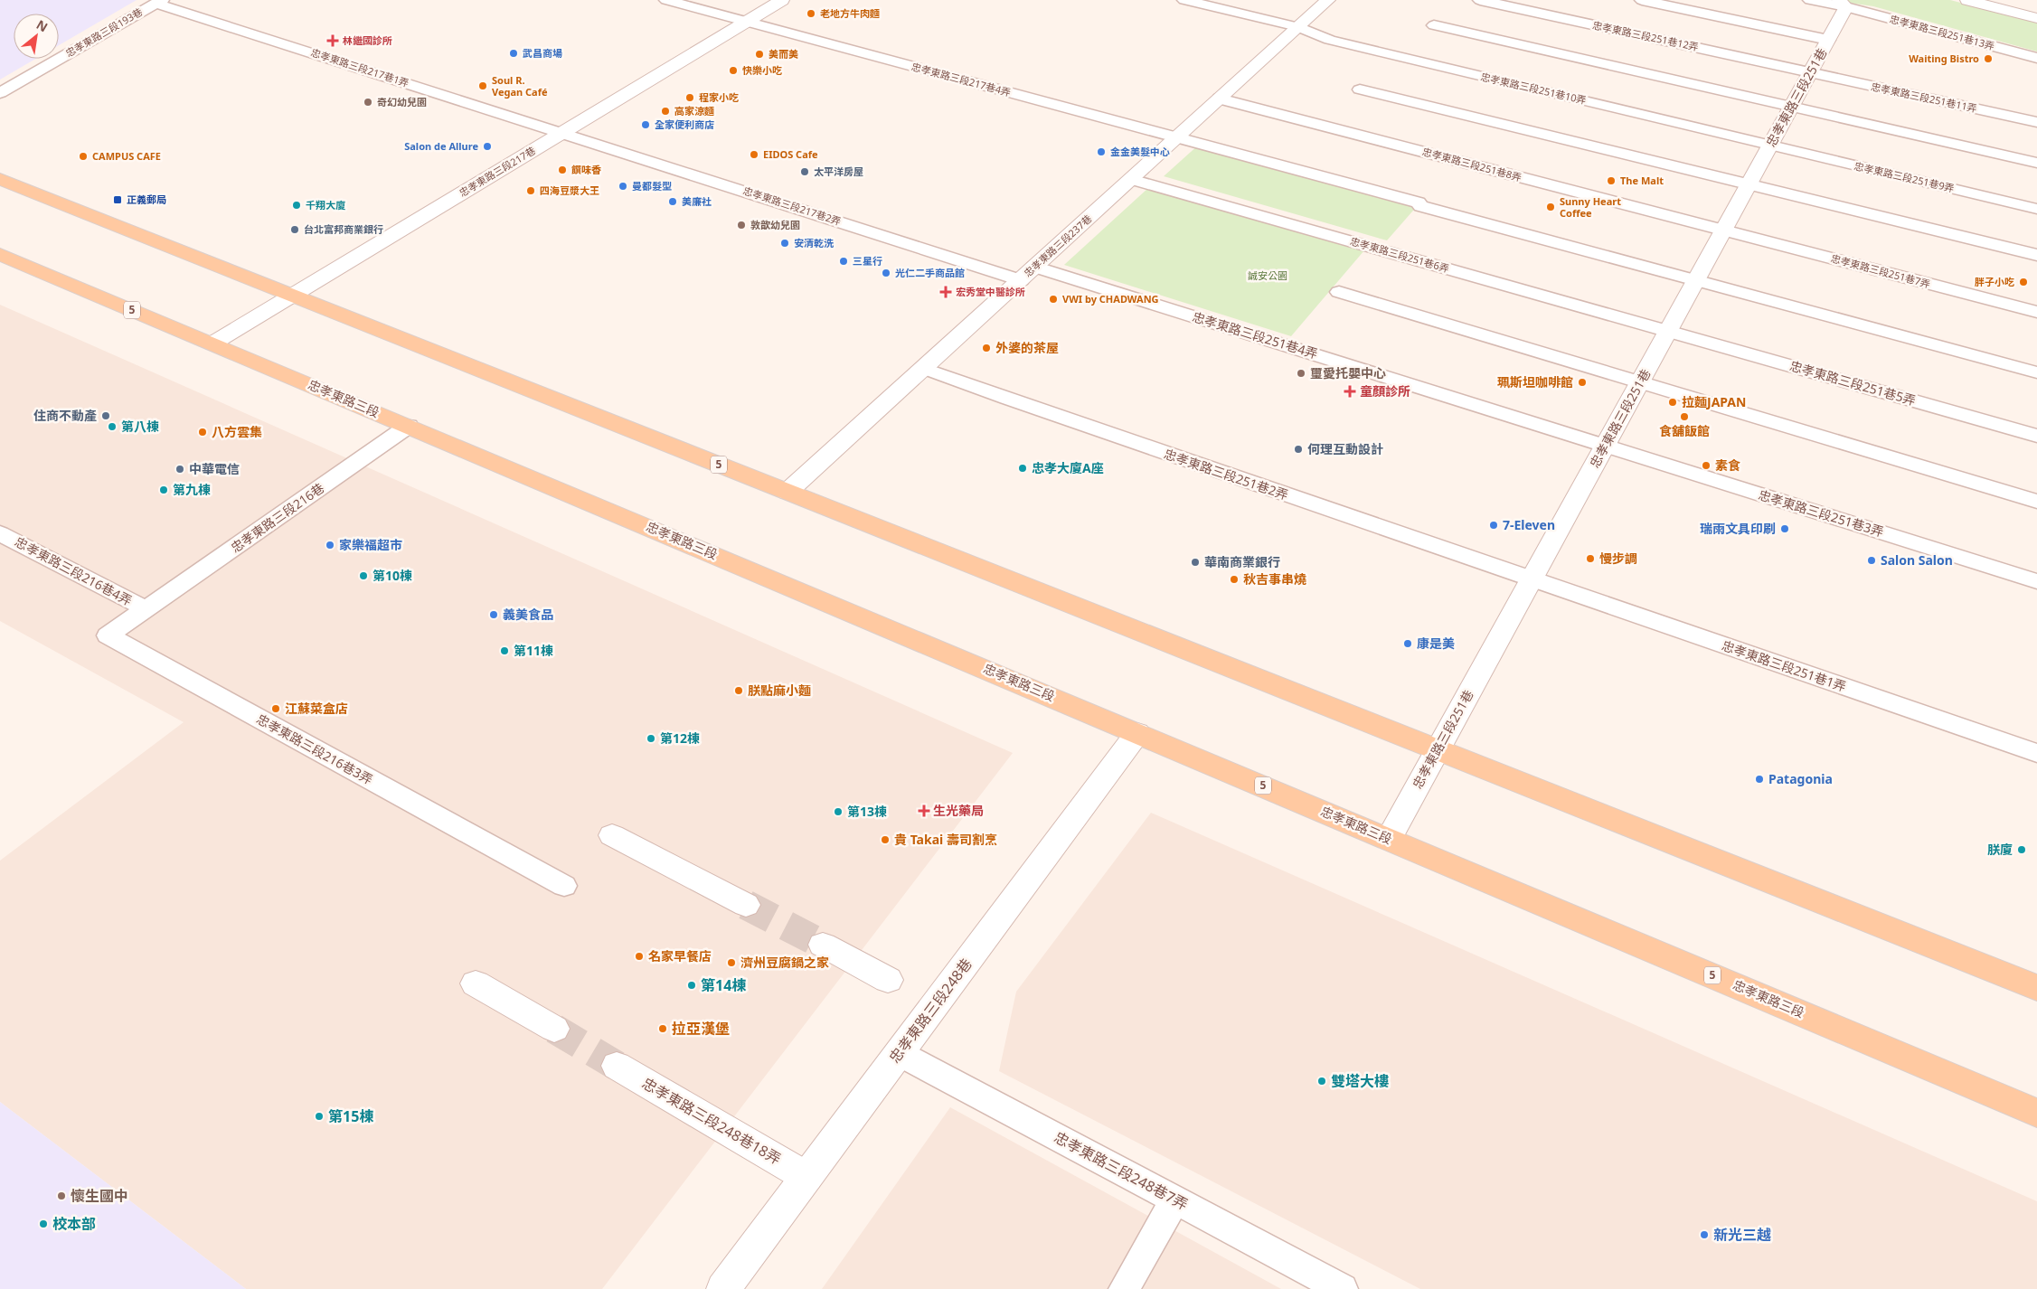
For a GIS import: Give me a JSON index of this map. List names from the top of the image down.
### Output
{
  "streets": {
    "main road": ["5", "忠孝東路三段"],
    "street": [
      "忠孝東路三段251巷",
      "忠孝東路三段217巷",
      "忠孝東路三段237巷",
      "忠孝東路三段248巷",
      "忠孝東路三段248巷18弄"
    ],
    "lane": [
      "忠孝東路三段193巷",
      "忠孝東路三段251巷13弄",
      "忠孝東路三段251巷12弄",
      "忠孝東路三段217巷1弄",
      "忠孝東路三段217巷4弄",
      "忠孝東路三段251巷10弄",
      "忠孝東路三段251巷11弄",
      "忠孝東路三段251巷8弄",
      "忠孝東路三段251巷9弄",
      "忠孝東路三段217巷2弄",
      "忠孝東路三段251巷6弄",
      "忠孝東路三段251巷7弄",
      "忠孝東路三段251巷4弄",
      "忠孝東路三段251巷5弄",
      "忠孝東路三段251巷2弄",
      "忠孝東路三段251巷3弄",
      "忠孝東路三段216巷",
      "忠孝東路三段216巷4弄",
      "忠孝東路三段251巷1弄",
      "忠孝東路三段216巷3弄",
      "忠孝東路三段248巷7弄"
    ]
  },
  "crossings": [
    ["忠孝東路三段193巷", "忠孝東路三段217巷1弄"],
    ["忠孝東路三段251巷13弄", "忠孝東路三段251巷"],
    ["忠孝東路三段251巷12弄", "忠孝東路三段251巷"],
    ["忠孝東路三段251巷12弄", "忠孝東路三段251巷11弄"],
    ["忠孝東路三段217巷1弄", "忠孝東路三段217巷"],
    ["忠孝東路三段217巷1弄", "忠孝東路三段217巷2弄"],
    ["忠孝東路三段217巷4弄", "忠孝東路三段251巷"],
    ["忠孝東路三段217巷4弄", "忠孝東路三段217巷"],
    ["忠孝東路三段217巷4弄", "忠孝東路三段237巷"],
    ["忠孝東路三段251巷10弄", "忠孝東路三段251巷"],
    ["忠孝東路三段251巷10弄", "忠孝東路三段251巷9弄"],
    ["忠孝東路三段251巷10弄", "忠孝東路三段237巷"],
    ["忠孝東路三段251巷", "忠孝東路三段251巷11弄"],
    ["忠孝東路三段251巷", "忠孝東路三段251巷8弄"],
    ["忠孝東路三段251巷", "忠孝東路三段251巷9弄"],
    ["忠孝東路三段251巷", "忠孝東路三段251巷6弄"],
    ["忠孝東路三段251巷", "忠孝東路三段251巷7弄"],
    ["忠孝東路三段251巷", "5"],
    ["忠孝東路三段251巷", "忠孝東路三段251巷4弄"],
    ["忠孝東路三段251巷", "忠孝東路三段251巷5弄"],
    ["忠孝東路三段251巷", "忠孝東路三段"],
    ["忠孝東路三段251巷", "忠孝東路三段251巷2弄"],
    ["忠孝東路三段251巷", "忠孝東路三段251巷3弄"],
    ["忠孝東路三段251巷", "忠孝東路三段251巷1弄"],
    ["忠孝東路三段251巷8弄", "忠孝東路三段237巷"],
    ["忠孝東路三段251巷8弄", "忠孝東路三段251巷7弄"],
    ["忠孝東路三段217巷", "忠孝東路三段217巷2弄"],
    ["忠孝東路三段217巷", "5"],
    ["忠孝東路三段217巷", "忠孝東路三段"],
    ["忠孝東路三段217巷2弄", "忠孝東路三段237巷"],
    ["忠孝東路三段237巷", "忠孝東路三段251巷6弄"],
    ["忠孝東路三段237巷", "5"],
    ["忠孝東路三段237巷", "忠孝東路三段251巷4弄"],
    ["忠孝東路三段237巷", "忠孝東路三段251巷2弄"],
    ["忠孝東路三段251巷6弄", "忠孝東路三段251巷5弄"],
    ["忠孝東路三段251巷4弄", "忠孝東路三段251巷3弄"],
    ["忠孝東路三段", "忠孝東路三段216巷"],
    ["忠孝東路三段", "忠孝東路三段248巷"],
    ["忠孝東路三段251巷2弄", "忠孝東路三段251巷1弄"],
    ["忠孝東路三段216巷", "忠孝東路三段216巷4弄"],
    ["忠孝東路三段216巷", "忠孝東路三段216巷3弄"],
    ["忠孝東路三段216巷4弄", "忠孝東路三段216巷3弄"],
    ["忠孝東路三段248巷", "忠孝東路三段248巷18弄"],
    ["忠孝東路三段248巷", "忠孝東路三段248巷7弄"]
  ],
  "parks": ["誠安公園"],
  "places": {
    "other": [
      "老地方牛肉麵",
      "武昌商場",
      "美而美",
      "Waiting Bistro",
      "快樂小吃",
      "Soul R. Vegan Café",
      "程家小吃",
      "奇幻幼兒園",
      "高家涼麵",
      "全家便利商店",
      "Salon de Allure",
      "金金美髮中心",
      "EIDOS Cafe",
      "CAMPUS CAFE",
      "饌味香",
      "太平洋房屋",
      "The Malt",
      "曼都髮型",
      "四海豆漿大王",
      "美廉社",
      "千翔大廈",
      "Sunny Heart Coffee",
      "敦歆幼兒園",
      "台北富邦商業銀行",
      "安清乾洗",
      "三星行",
      "光仁二手商品館",
      "胖子小吃",
      "VWI by CHADWANG",
      "外婆的茶屋",
      "璽愛托嬰中心",
      "珮斯坦咖啡館",
      "拉麵JAPAN",
      "住商不動產",
      "食舖飯館",
      "第八棟",
      "八方雲集",
      "何理互動設計",
      "素食",
      "忠孝大廈A座",
      "中華電信",
      "第九棟",
      "7-Eleven",
      "瑞雨文具印刷",
      "家樂福超市",
      "慢步調",
      "Salon Salon",
      "華南商業銀行",
      "第10棟",
      "秋吉事串燒",
      "義美食品",
      "康是美",
      "第11棟",
      "朕點麻小麵",
      "江蘇菜盒店",
      "第12棟",
      "Patagonia",
      "第13棟",
      "貴 Takai 壽司割烹",
      "朕廈",
      "名家早餐店",
      "濟州豆腐鍋之家",
      "第14棟",
      "拉亞漢堡",
      "雙塔大樓",
      "第15棟",
      "懷生國中",
      "校本部",
      "新光三越"
    ],
    "health": [
      "林繼國診所",
      "宏秀堂中醫診所",
      "童顏診所",
      "生光藥局"
    ],
    "transit": ["正義郵局"]
  },
  "north": "top right"
}
